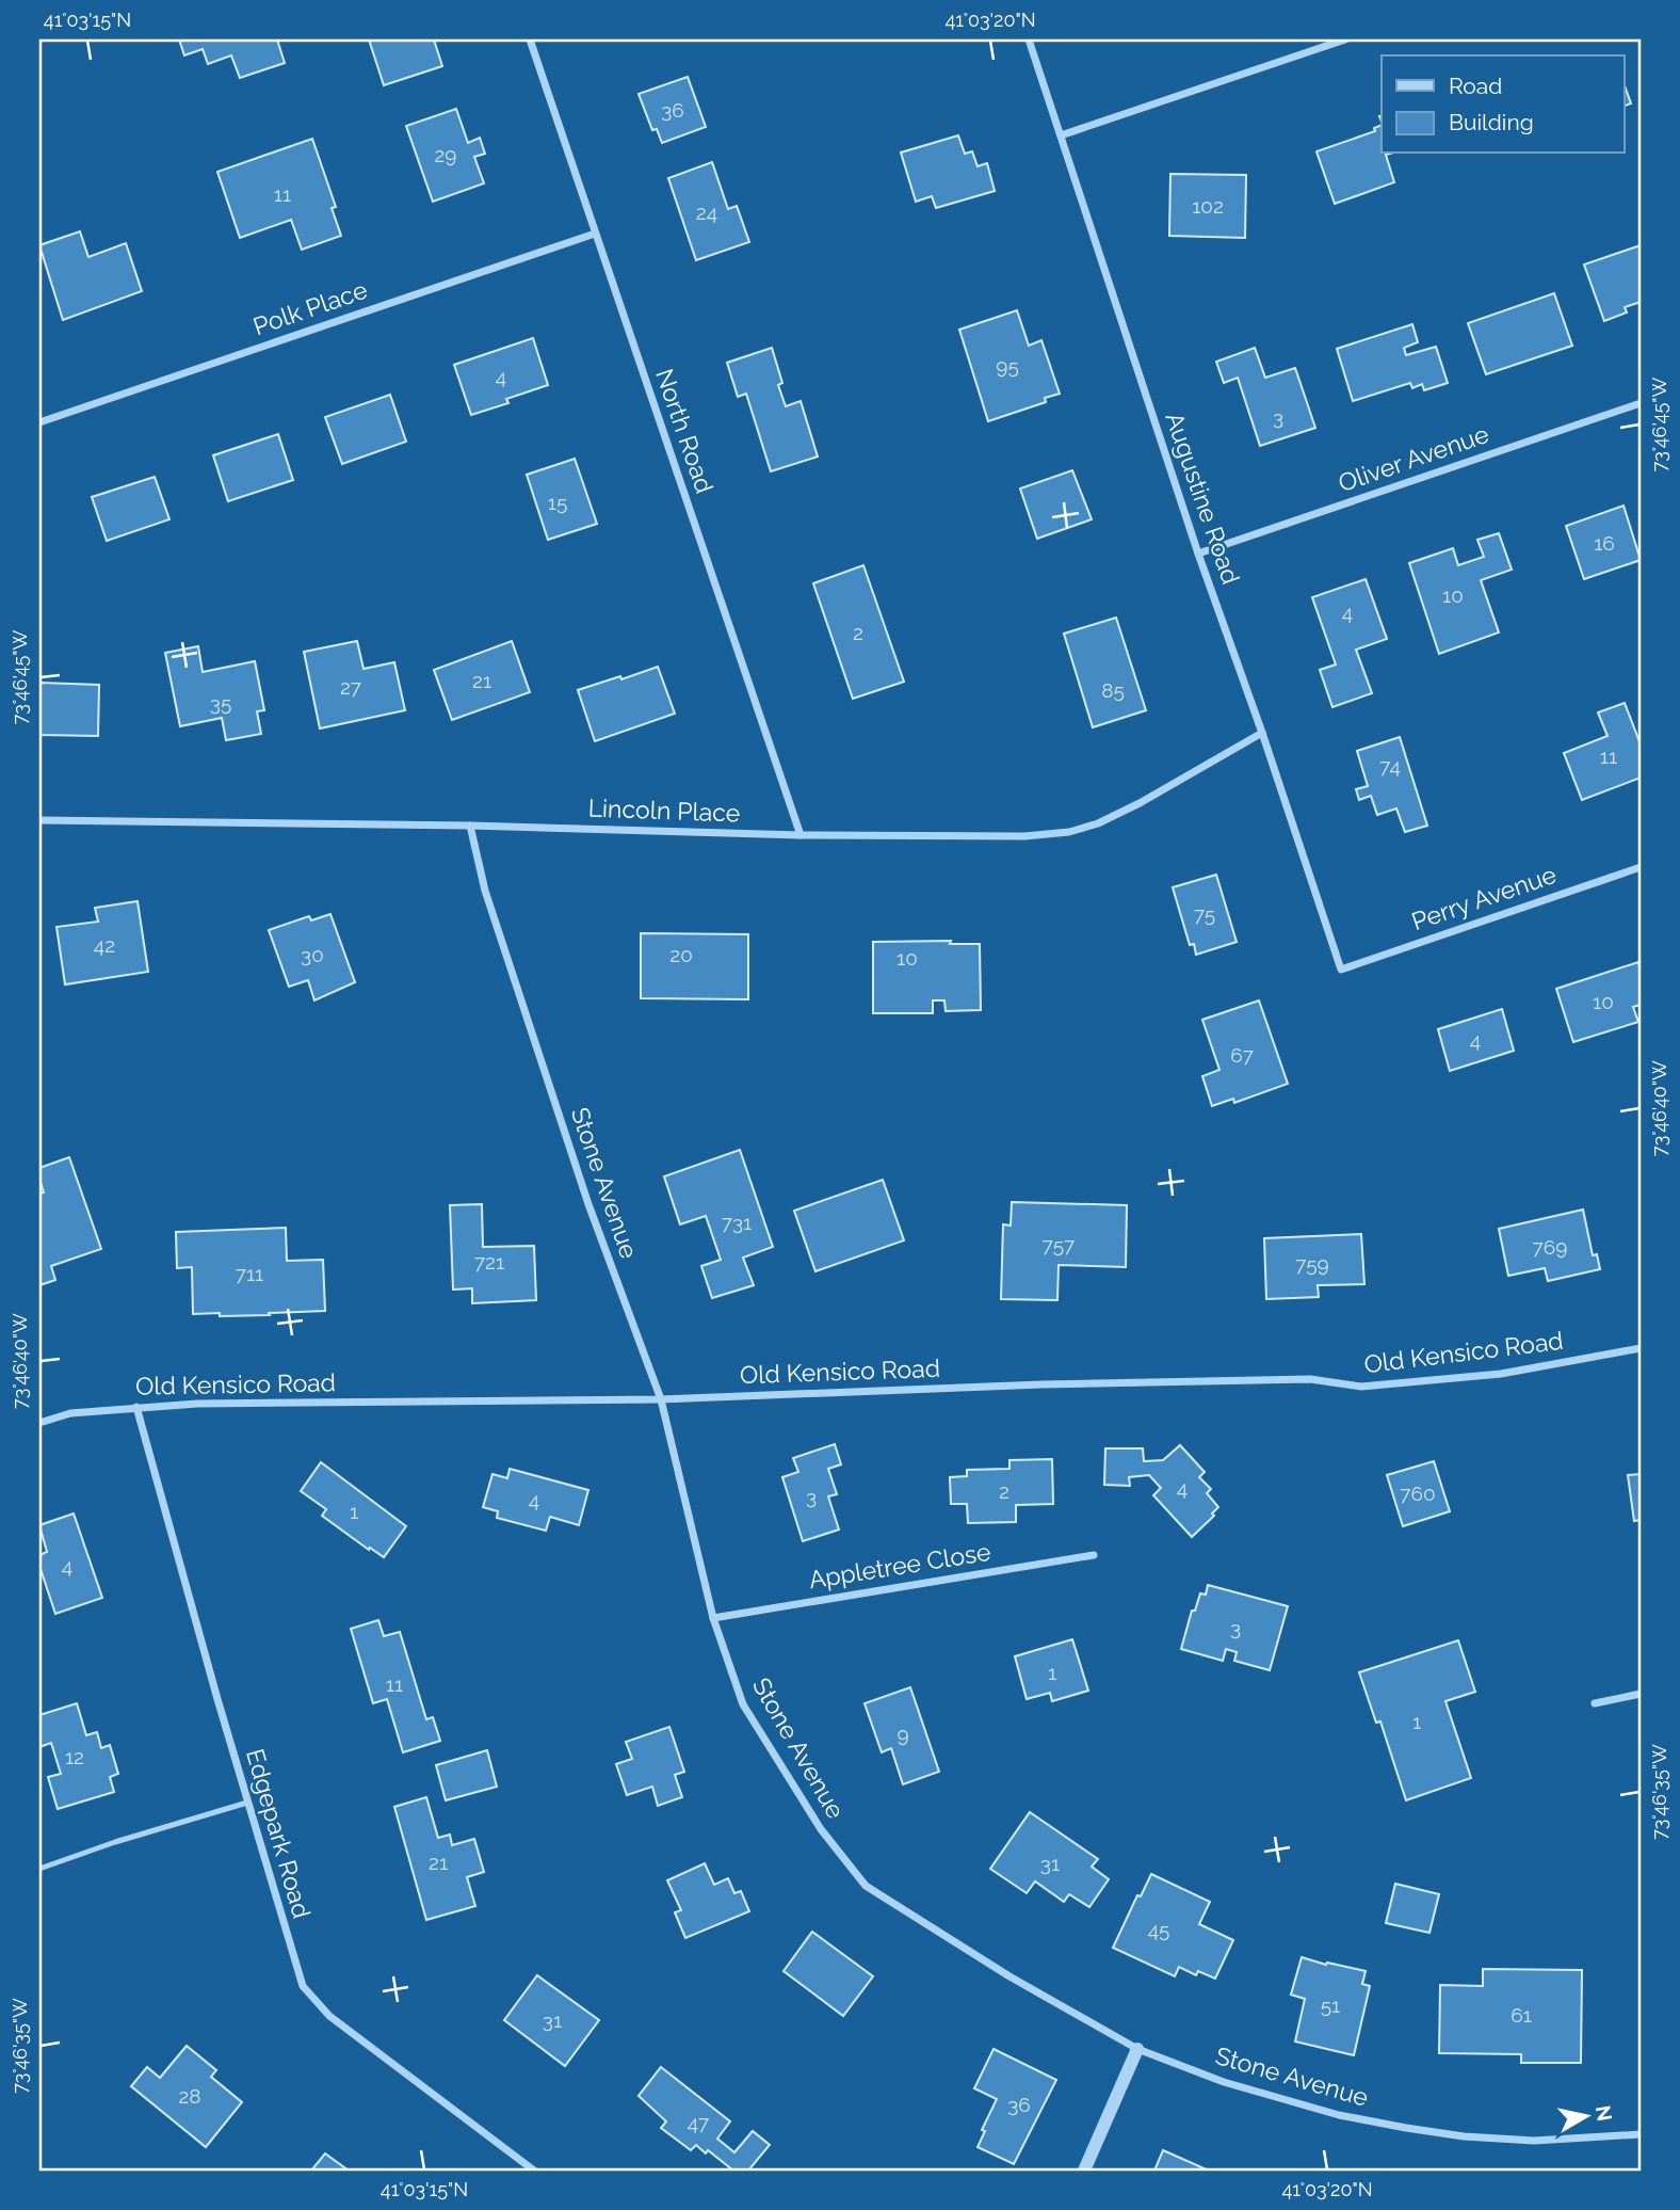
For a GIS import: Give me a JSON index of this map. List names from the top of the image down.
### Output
{
  "streets": {
    "street": [
      "Polk Place",
      "North Road",
      "Oliver Avenue",
      "Augustine Road",
      "Lincoln Place",
      "Perry Avenue",
      "Stone Avenue",
      "Old Kensico Road",
      "Appletree Close",
      "Edgepark Road"
    ]
  },
  "crossings": [
    ["Polk Place", "North Road"],
    ["North Road", "Lincoln Place"],
    ["Oliver Avenue", "Augustine Road"],
    ["Augustine Road", "Lincoln Place"],
    ["Augustine Road", "Perry Avenue"],
    ["Lincoln Place", "Stone Avenue"],
    ["Stone Avenue", "Old Kensico Road"],
    ["Stone Avenue", "Appletree Close"],
    ["Old Kensico Road", "Edgepark Road"]
  ],
  "house_numbers": [
    "36",
    "29",
    "11",
    "102",
    "24",
    "95",
    "4",
    "3",
    "15",
    "16",
    "10",
    "4",
    "2",
    "21",
    "27",
    "85",
    "35",
    "11",
    "74",
    "75",
    "42",
    "30",
    "20",
    "10",
    "10",
    "4",
    "67",
    "731",
    "757",
    "769",
    "721",
    "759",
    "711",
    "4",
    "2",
    "760",
    "3",
    "4",
    "1",
    "4",
    "3",
    "1",
    "11",
    "1",
    "9",
    "12",
    "21",
    "31",
    "45",
    "51",
    "61",
    "31",
    "28",
    "36",
    "47"
  ],
  "legend": ["Road", "Building"],
  "north": "right",
  "coordinates": [
    "41°03'15\"N",
    "41°03'20\"N",
    "73°46'45\"W",
    "73°46'40\"W",
    "73°46'35\"W"
  ]
}
